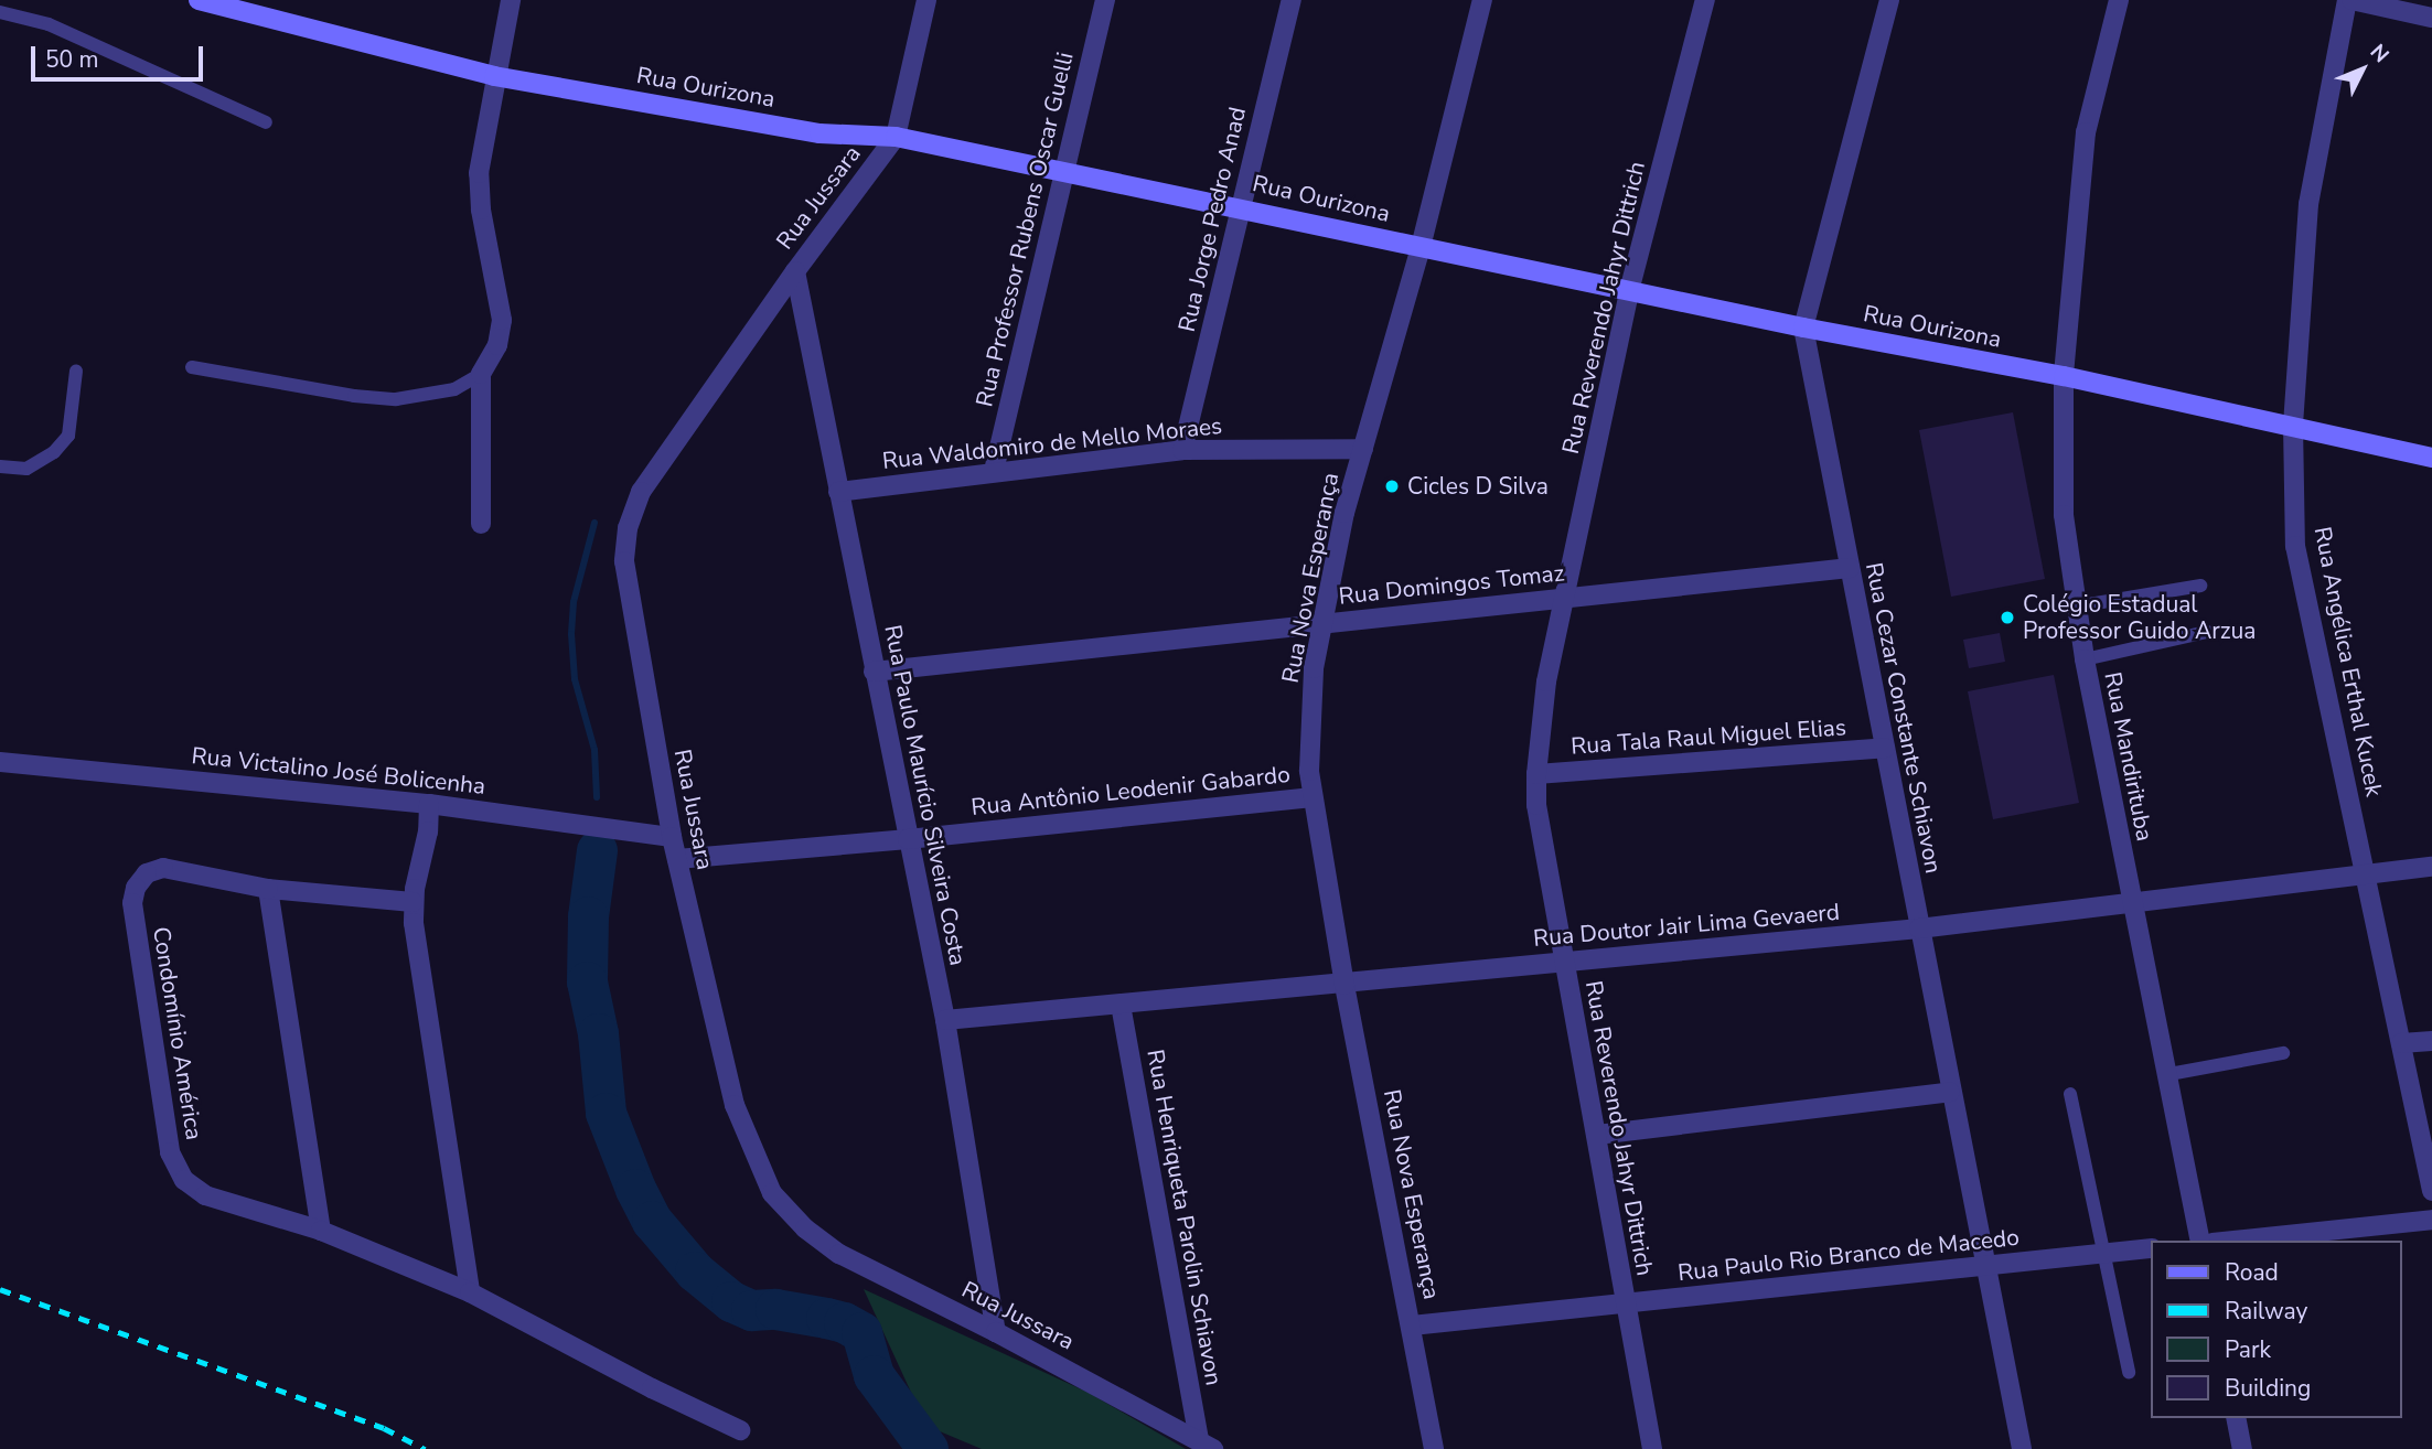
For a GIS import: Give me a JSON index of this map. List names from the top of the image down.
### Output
{
  "streets": {
    "main road": ["Rua Ourizona"],
    "street": [
      "Rua Jussara",
      "Rua Jorge Pedro Anad",
      "Rua Professor Rubens Oscar Guelli",
      "Rua Reverendo Jahyr Dittrich",
      "Rua Waldomiro de Mello Moraes",
      "Rua Nova Esperança",
      "Rua Domingos Tomaz",
      "Rua Angélica Erthal Kucek",
      "Rua Cezar Constante Schiavon",
      "Rua Tala Raul Miguel Elias",
      "Rua Mandirituba",
      "Rua Victalino José Bolicenha",
      "Rua Antônio Leodenir Gabardo",
      "Rua Paulo Maurício Silveira Costa",
      "Rua Doutor Jair Lima Gevaerd",
      "Condomínio América",
      "Rua Henriqueta Parolin Schiavon",
      "Rua Paulo Rio Branco de Macedo"
    ]
  },
  "crossings": [
    ["Rua Ourizona", "Rua Jussara"],
    ["Rua Ourizona", "Rua Jorge Pedro Anad"],
    ["Rua Ourizona", "Rua Professor Rubens Oscar Guelli"],
    ["Rua Ourizona", "Rua Reverendo Jahyr Dittrich"],
    ["Rua Ourizona", "Rua Nova Esperança"],
    ["Rua Ourizona", "Rua Angélica Erthal Kucek"],
    ["Rua Ourizona", "Rua Cezar Constante Schiavon"],
    ["Rua Ourizona", "Rua Mandirituba"],
    ["Rua Jussara", "Rua Victalino José Bolicenha"],
    ["Rua Jussara", "Rua Antônio Leodenir Gabardo"],
    ["Rua Jussara", "Rua Paulo Maurício Silveira Costa"],
    ["Rua Jussara", "Rua Henriqueta Parolin Schiavon"],
    ["Rua Jorge Pedro Anad", "Rua Waldomiro de Mello Moraes"],
    ["Rua Professor Rubens Oscar Guelli", "Rua Waldomiro de Mello Moraes"],
    ["Rua Reverendo Jahyr Dittrich", "Rua Domingos Tomaz"],
    ["Rua Reverendo Jahyr Dittrich", "Rua Tala Raul Miguel Elias"],
    ["Rua Reverendo Jahyr Dittrich", "Rua Doutor Jair Lima Gevaerd"],
    ["Rua Reverendo Jahyr Dittrich", "Rua Paulo Rio Branco de Macedo"],
    ["Rua Waldomiro de Mello Moraes", "Rua Nova Esperança"],
    ["Rua Waldomiro de Mello Moraes", "Rua Paulo Maurício Silveira Costa"],
    ["Rua Nova Esperança", "Rua Domingos Tomaz"],
    ["Rua Nova Esperança", "Rua Antônio Leodenir Gabardo"],
    ["Rua Nova Esperança", "Rua Doutor Jair Lima Gevaerd"],
    ["Rua Nova Esperança", "Rua Paulo Rio Branco de Macedo"],
    ["Rua Domingos Tomaz", "Rua Cezar Constante Schiavon"],
    ["Rua Domingos Tomaz", "Rua Paulo Maurício Silveira Costa"],
    ["Rua Angélica Erthal Kucek", "Rua Doutor Jair Lima Gevaerd"],
    ["Rua Cezar Constante Schiavon", "Rua Tala Raul Miguel Elias"],
    ["Rua Cezar Constante Schiavon", "Rua Doutor Jair Lima Gevaerd"],
    ["Rua Cezar Constante Schiavon", "Rua Paulo Rio Branco de Macedo"],
    ["Rua Mandirituba", "Rua Doutor Jair Lima Gevaerd"],
    ["Rua Antônio Leodenir Gabardo", "Rua Paulo Maurício Silveira Costa"],
    ["Rua Paulo Maurício Silveira Costa", "Rua Doutor Jair Lima Gevaerd"],
    ["Rua Doutor Jair Lima Gevaerd", "Rua Henriqueta Parolin Schiavon"]
  ],
  "places": ["Cicles D Silva", "Colégio Estadual Professor Guido Arzua"],
  "legend": [
    "Road",
    "Railway",
    "Park",
    "Building"
  ],
  "scale_bar": "50 m",
  "north": "top right"
}
